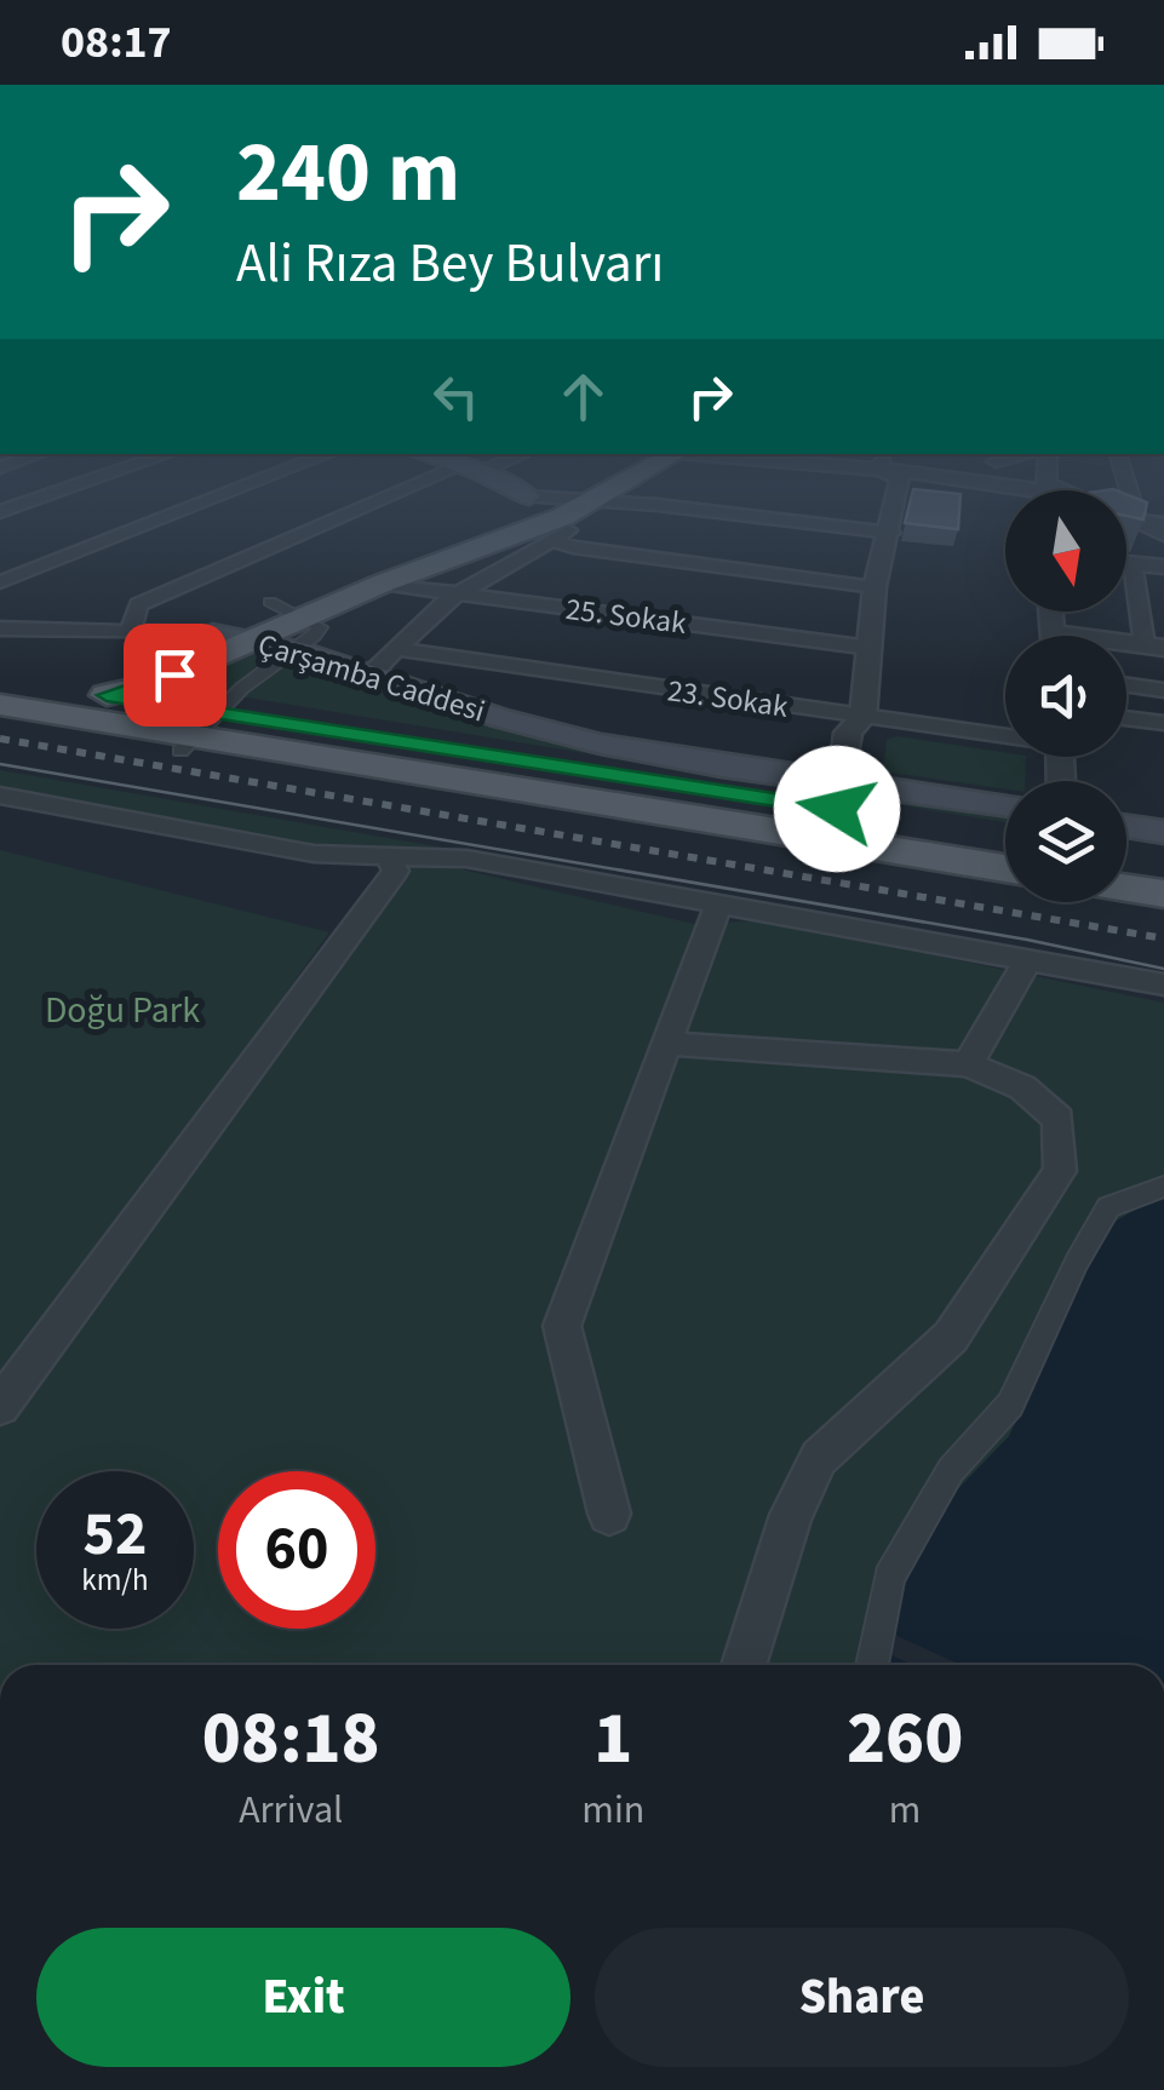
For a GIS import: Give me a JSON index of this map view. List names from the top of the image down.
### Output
{
  "streets": {
    "main road": ["Çarşamba Caddesi"],
    "street": ["25. Sokak", "23. Sokak"]
  },
  "parks": ["Doğu Park"],
  "north": "bottom",
  "page": {
    "status": "08:17",
    "turn": ["240 m", "Ali Rıza Bey Bulvarı"],
    "speed": "52 km/h",
    "limit": "60",
    "eta": [
      "08:18",
      "Arrival",
      "1",
      "min",
      "260",
      "m"
    ],
    "buttons": ["Exit", "Share"]
  }
}
